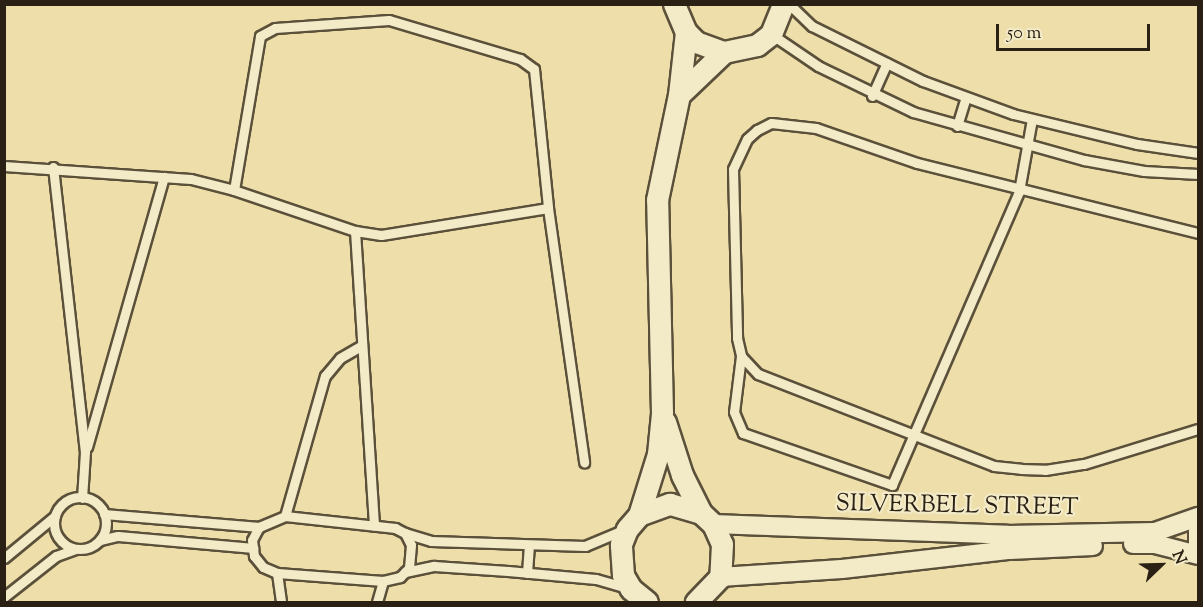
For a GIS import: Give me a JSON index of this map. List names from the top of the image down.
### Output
{
  "streets": {
    "street": ["SILVERBELL STREET"]
  },
  "scale_bar": "50 m",
  "north": "top right"
}
